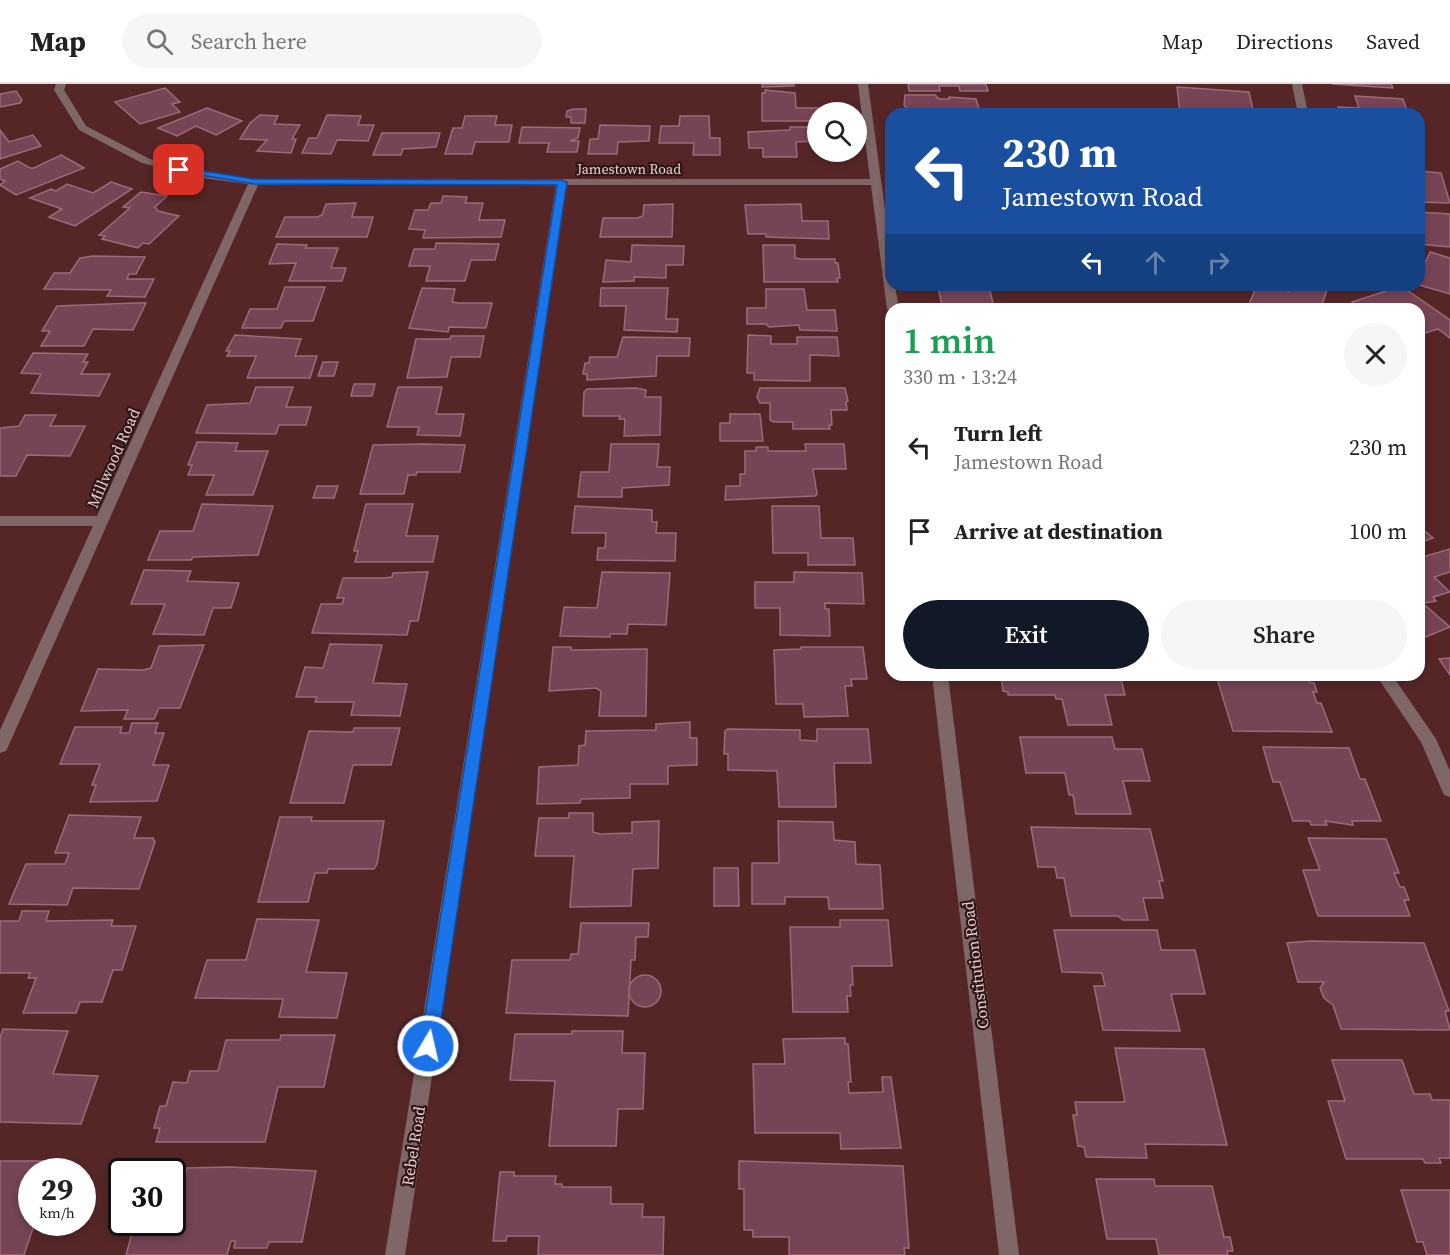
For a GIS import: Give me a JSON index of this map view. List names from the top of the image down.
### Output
{
  "streets": {
    "street": [
      "Jamestown Road",
      "Millwood Road",
      "Constitution Road",
      "Rebel Road"
    ]
  },
  "crossings": [
    ["Jamestown Road", "Millwood Road"],
    ["Jamestown Road", "Rebel Road"]
  ],
  "page": {
    "header": "Map",
    "search": "Search here",
    "nav": ["Map", "Directions", "Saved"],
    "turn": ["230 m", "Jamestown Road"],
    "heading": ["1 min", "330 m · 13:24"],
    "list": [
      {
        "name": "Turn left",
        "note": "Jamestown Road",
        "value": "230 m"
      },
      {
        "name": "Arrive at destination",
        "value": "100 m"
      }
    ],
    "buttons": ["Exit", "Share"],
    "speed": "29 km/h",
    "limit": "30"
  }
}
